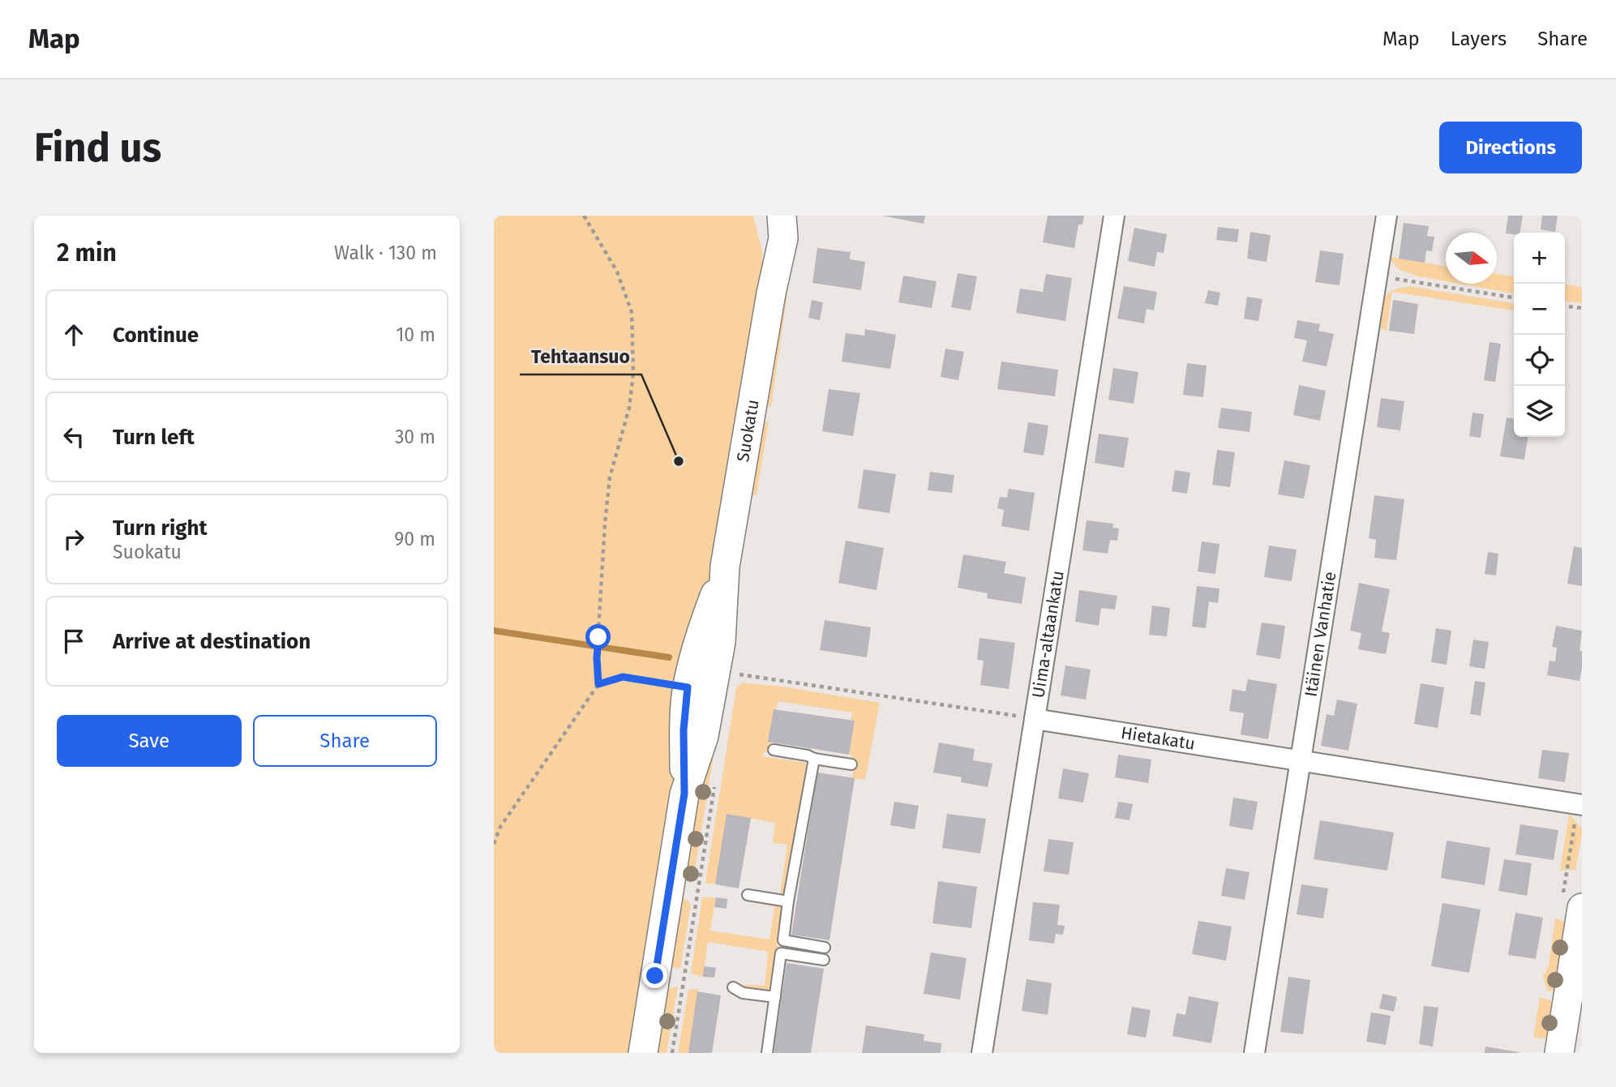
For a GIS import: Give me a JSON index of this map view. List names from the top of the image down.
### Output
{
  "streets": {
    "street": [
      "Suokatu",
      "Uima-altaankatu",
      "Itäinen Vanhatie",
      "Hietakatu"
    ]
  },
  "crossings": [
    ["Uima-altaankatu", "Hietakatu"],
    ["Itäinen Vanhatie", "Hietakatu"]
  ],
  "places": ["Tehtaansuo"],
  "north": "right",
  "page": {
    "header": "Map",
    "nav": ["Map", "Layers", "Share"],
    "buttons": [
      "Directions",
      ["Save", "Share"]
    ],
    "title": "Find us",
    "heading": ["2 min", "Walk · 130 m"],
    "map_buttons": ["+", "−"],
    "list": [
      ["Continue", "10 m"],
      ["Turn left", "30 m"],
      ["Turn right", "Suokatu", "90 m"],
      "Arrive at destination"
    ]
  }
}
